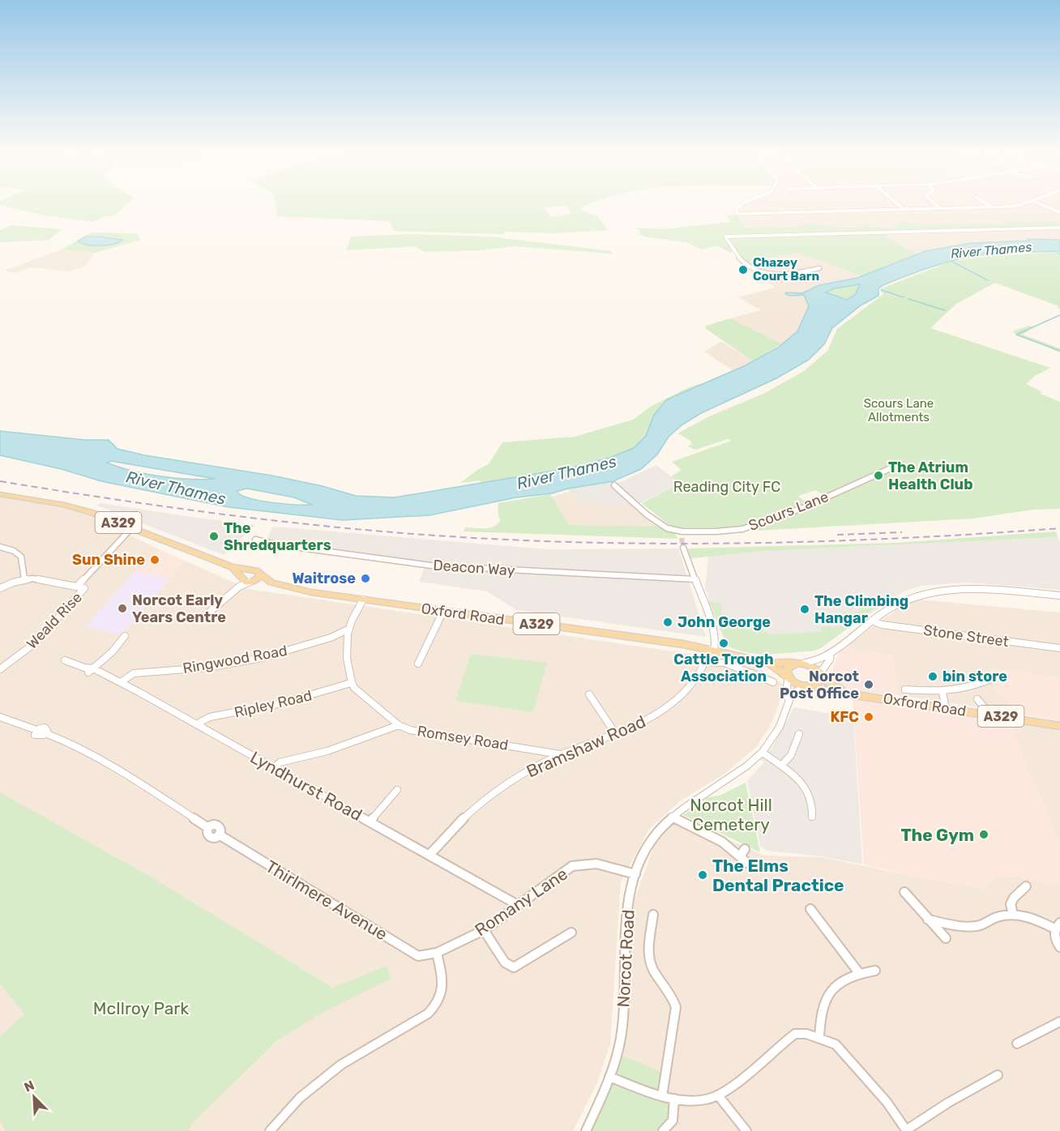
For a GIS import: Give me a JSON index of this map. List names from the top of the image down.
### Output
{
  "streets": {
    "main road": ["A329", "Oxford Road"],
    "street": [
      "Scours Lane",
      "Deacon Way",
      "Weald Rise",
      "Stone Street",
      "Ringwood Road",
      "Ripley Road",
      "Romsey Road",
      "Bramshaw Road",
      "Lyndhurst Road",
      "Thirlmere Avenue",
      "Romany Lane",
      "Norcot Road"
    ]
  },
  "crossings": [
    ["A329", "Oxford Road"],
    ["A329", "Weald Rise"],
    ["Oxford Road", "Bramshaw Road"],
    ["Oxford Road", "Norcot Road"],
    ["Ringwood Road", "Lyndhurst Road"],
    ["Ripley Road", "Romsey Road"],
    ["Ripley Road", "Lyndhurst Road"],
    ["Romsey Road", "Bramshaw Road"],
    ["Bramshaw Road", "Lyndhurst Road"],
    ["Lyndhurst Road", "Romany Lane"],
    ["Thirlmere Avenue", "Romany Lane"],
    ["Romany Lane", "Norcot Road"]
  ],
  "water": ["River Thames"],
  "parks": [
    "Scours Lane Allotments",
    "Reading City FC",
    "Norcot Hill Cemetery",
    "McIlroy Park"
  ],
  "places": [
    "Chazey Court Barn",
    "The Atrium Health Club",
    "The Shredquarters",
    "Sun Shine",
    "Waitrose",
    "Norcot Early Years Centre",
    "The Climbing Hangar",
    "John George",
    "Cattle Trough Association",
    "bin store",
    "Norcot Post Office",
    "KFC",
    "The Gym",
    "The Elms Dental Practice"
  ],
  "north": "top left"
}
